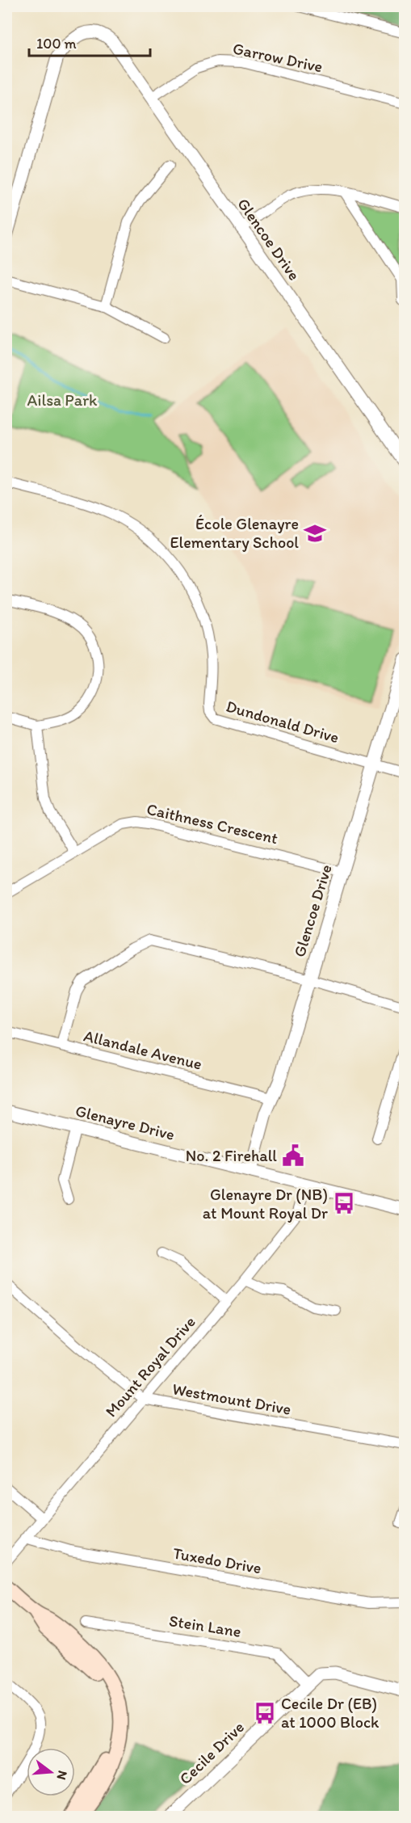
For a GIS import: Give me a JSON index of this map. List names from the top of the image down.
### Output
{
  "streets": {
    "street": [
      "Garrow Drive",
      "Glencoe Drive",
      "Dundonald Drive",
      "Caithness Crescent",
      "Allandale Avenue",
      "Glenayre Drive",
      "Mount Royal Drive",
      "Westmount Drive",
      "Tuxedo Drive",
      "Stein Lane",
      "Cecile Drive"
    ]
  },
  "crossings": [
    ["Garrow Drive", "Glencoe Drive"],
    ["Glencoe Drive", "Dundonald Drive"],
    ["Glencoe Drive", "Caithness Crescent"],
    ["Glencoe Drive", "Allandale Avenue"],
    ["Glencoe Drive", "Glenayre Drive"],
    ["Glenayre Drive", "Mount Royal Drive"],
    ["Mount Royal Drive", "Westmount Drive"],
    ["Mount Royal Drive", "Tuxedo Drive"],
    ["Stein Lane", "Cecile Drive"]
  ],
  "parks": ["Ailsa Park"],
  "places": {
    "school or university": ["École Glenayre Elementary School"],
    "public building": ["No. 2 Firehall"],
    "bus stop": ["Glenayre Dr (NB) at Mount Royal Dr", "Cecile Dr (EB) at 1000 Block"]
  },
  "scale_bar": "100 m",
  "north": "right"
}
